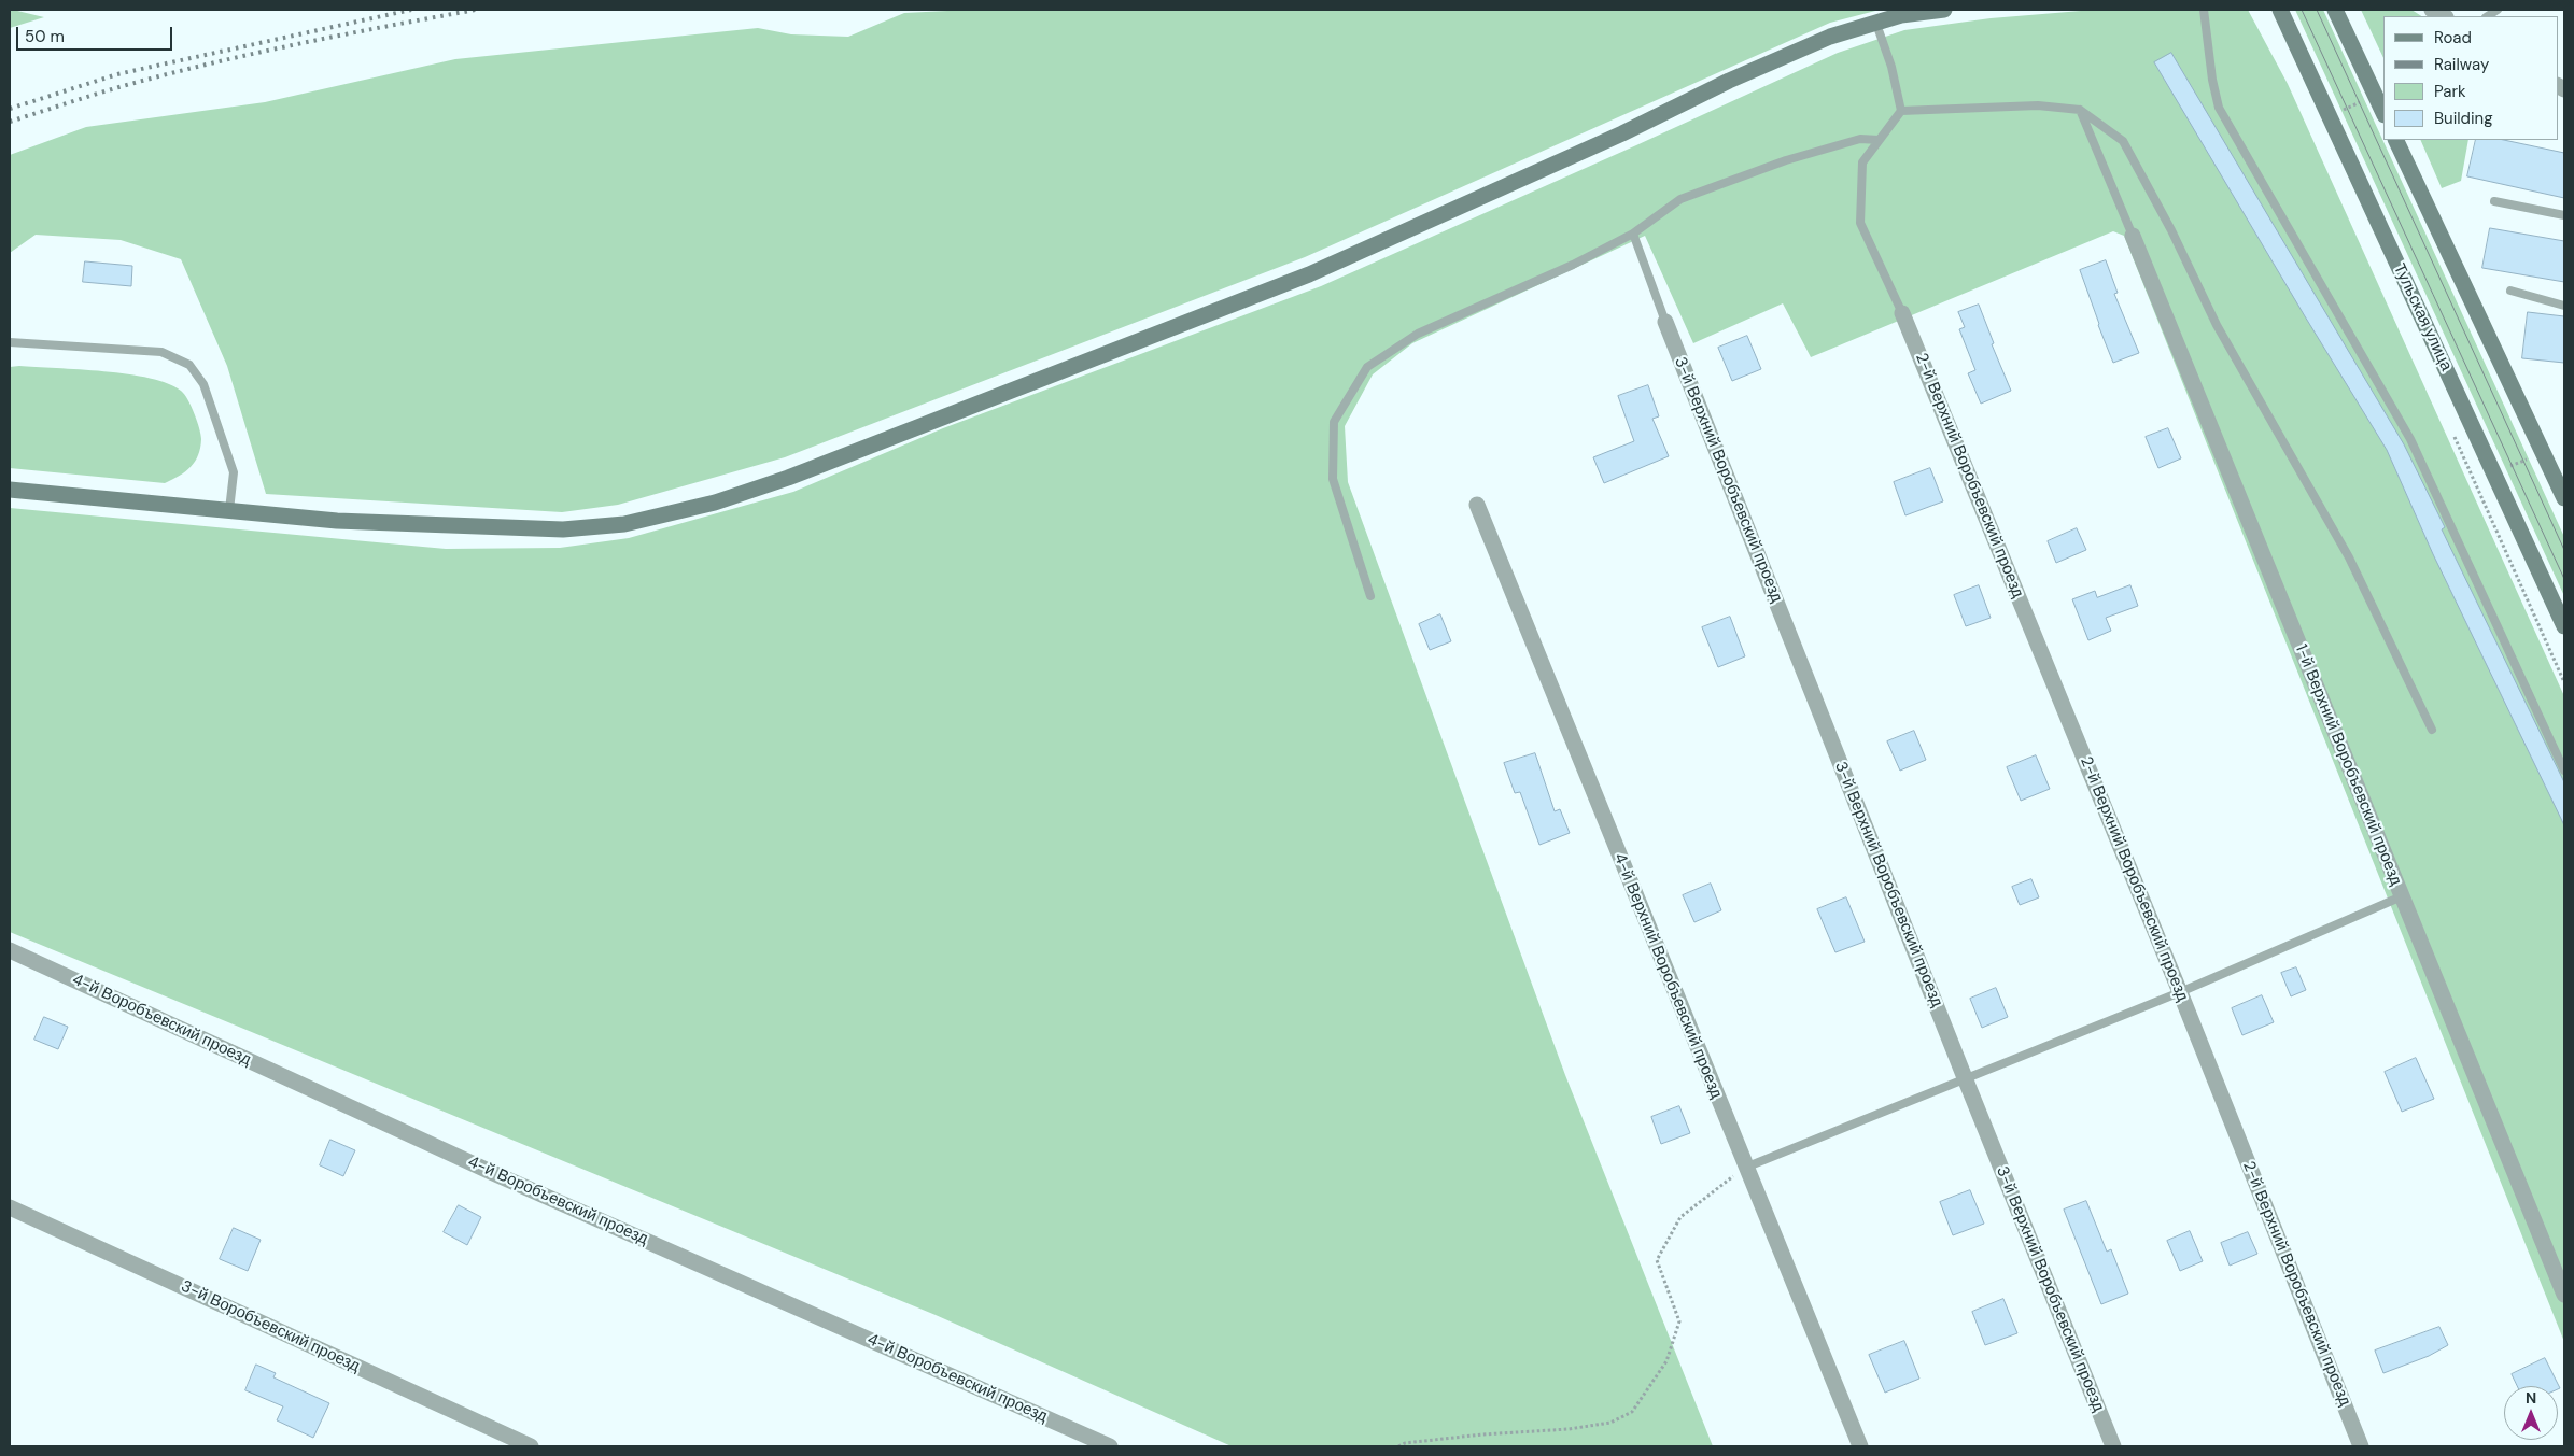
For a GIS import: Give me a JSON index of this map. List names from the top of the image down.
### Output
{
  "streets": {
    "street": [
      "Тульская улица",
      "2-й Верхний Воробъевский проезд",
      "3-й Верхний Воробъевский проезд",
      "1-й Верхний Воробъевский проезд",
      "4-й Верхний Воробъевский проезд",
      "4-й Воробъевский проезд",
      "3-й Воробъевский проезд"
    ]
  },
  "legend": [
    "Road",
    "Railway",
    "Park",
    "Building"
  ],
  "scale_bar": "50 m",
  "north": "top"
}
